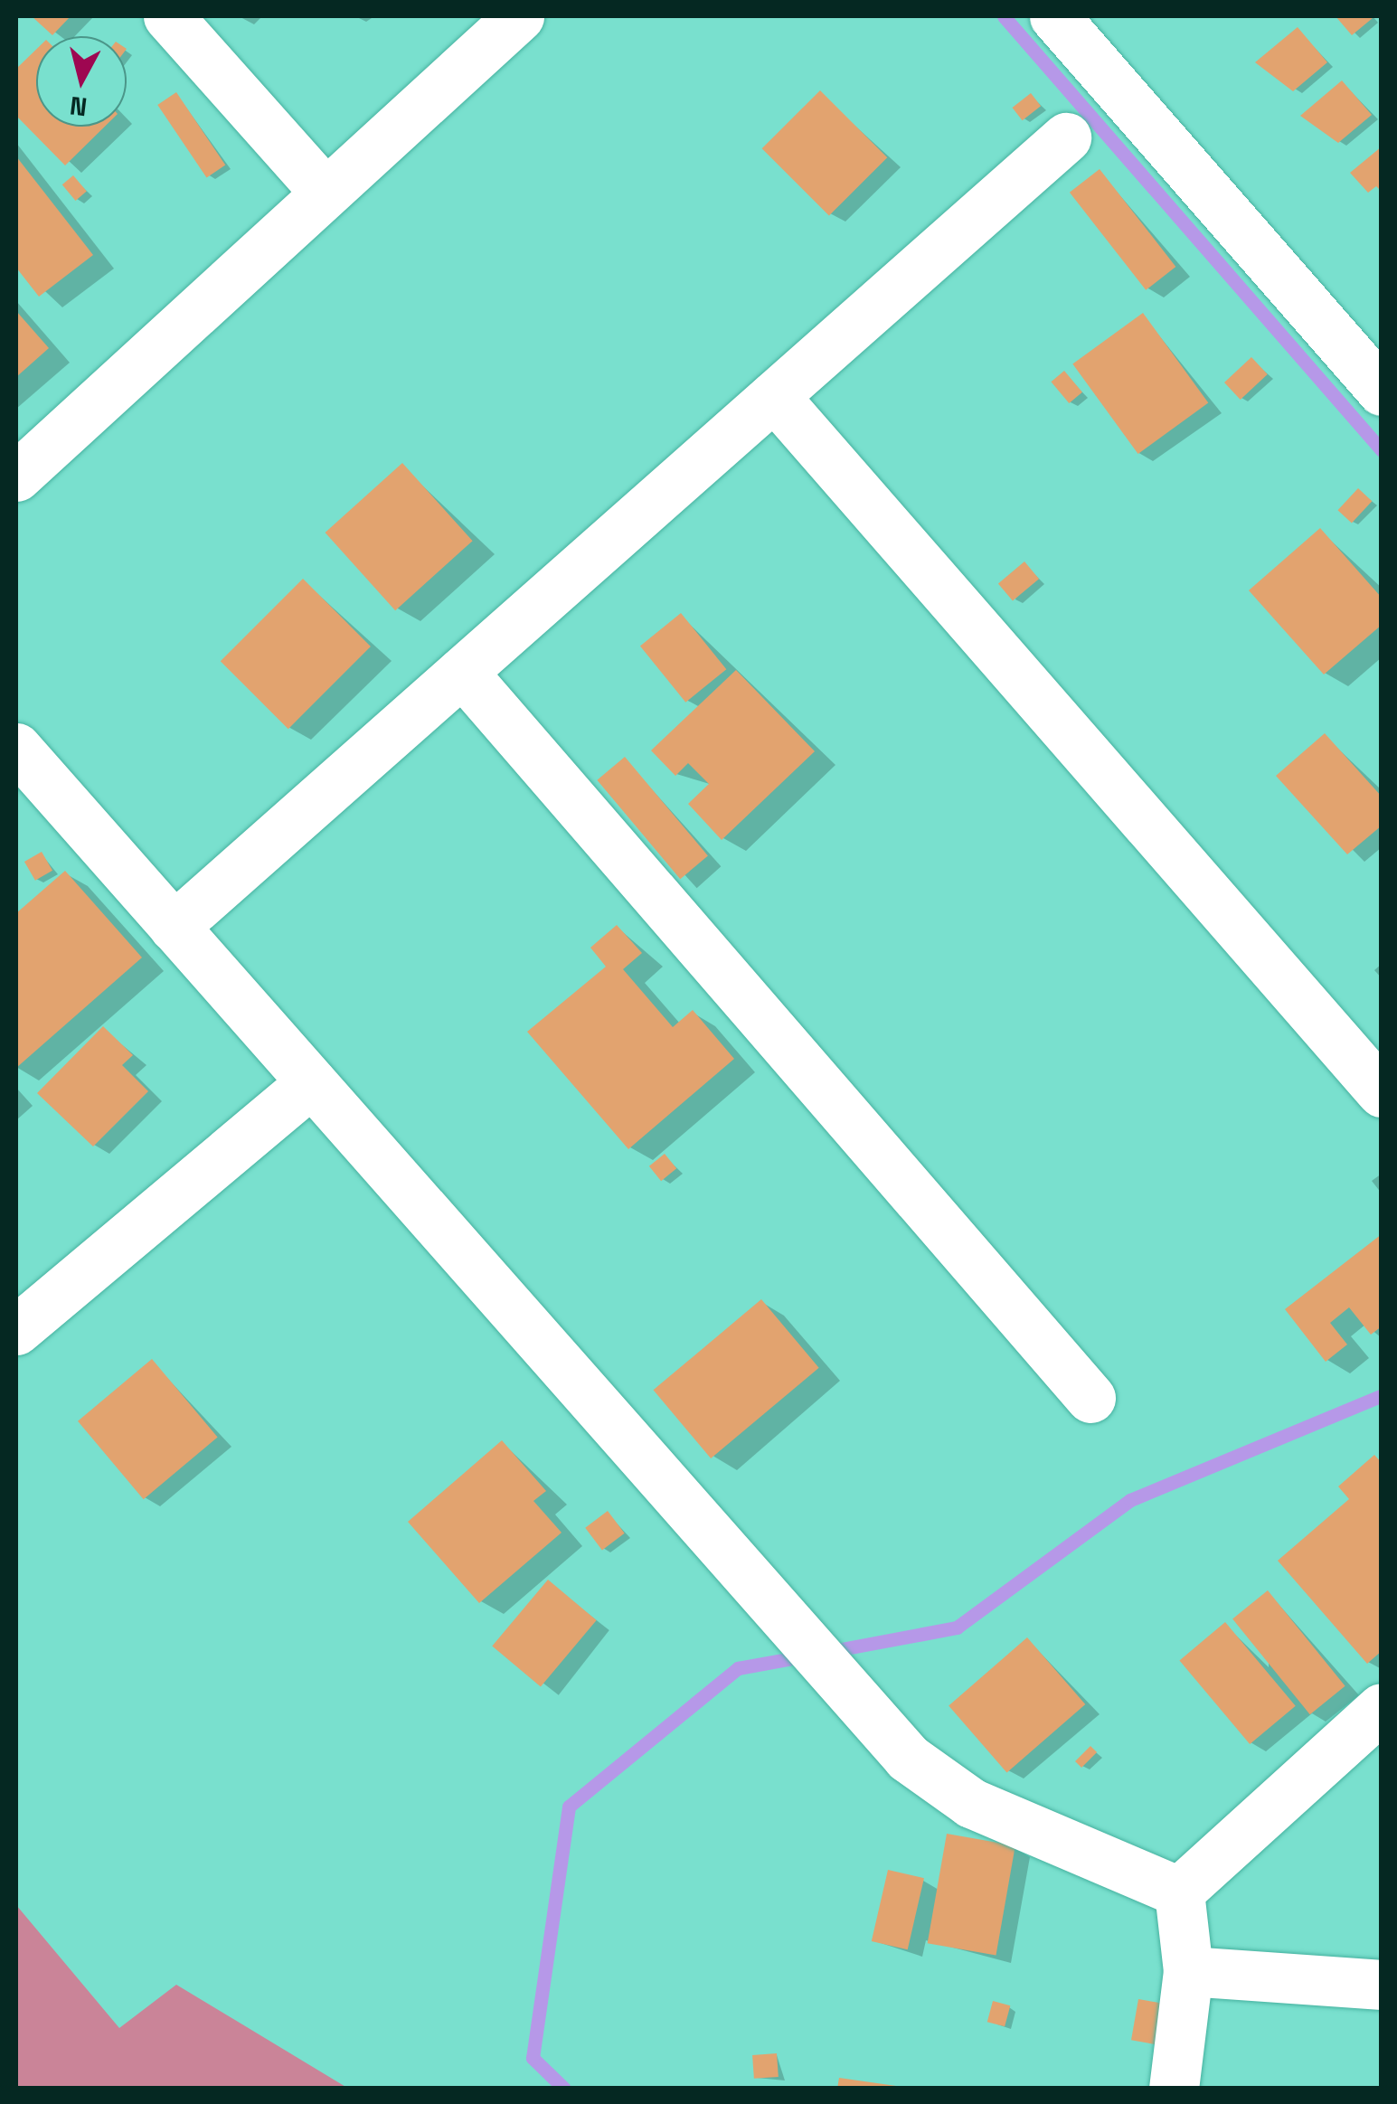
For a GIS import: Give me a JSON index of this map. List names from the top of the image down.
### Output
{
  "north": "bottom"
}
